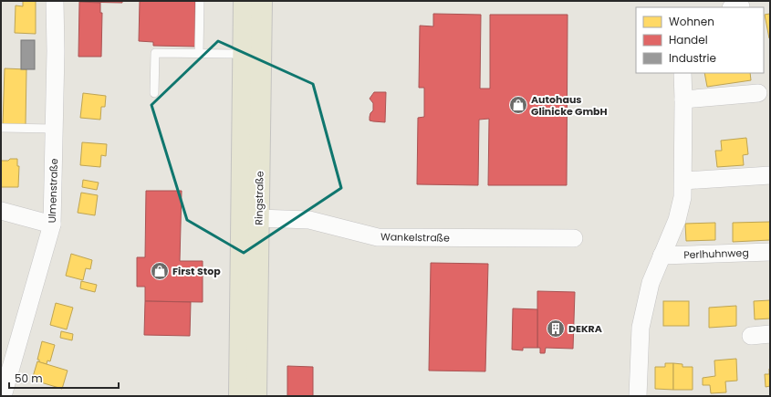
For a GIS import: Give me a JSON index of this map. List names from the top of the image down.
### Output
{
  "streets": {
    "main road": ["Ringstraße"],
    "street": ["Ulmenstraße", "Wankelstraße", "Perlhuhnweg"]
  },
  "crossings": [
    ["Ringstraße", "Wankelstraße"]
  ],
  "places": {
    "shop": ["Autohaus Glinicke GmbH", "First Stop"],
    "building": ["DEKRA"]
  },
  "legend": ["Wohnen", "Handel", "Industrie"],
  "scale_bar": "50 m"
}
